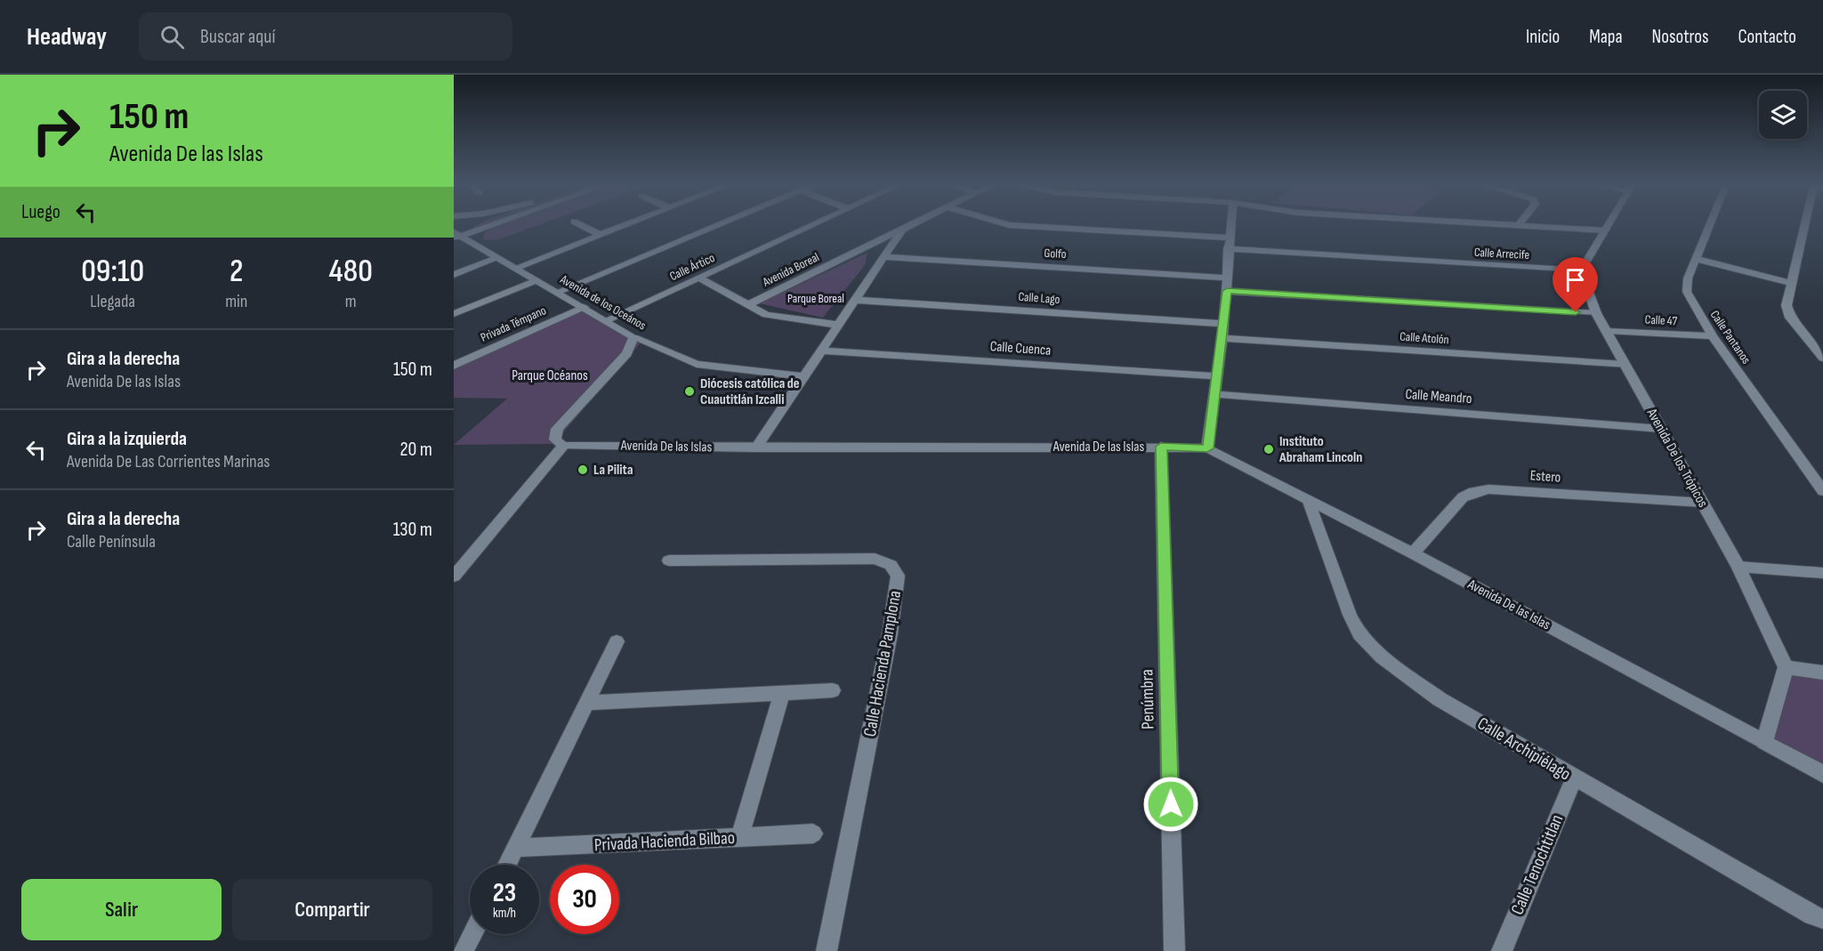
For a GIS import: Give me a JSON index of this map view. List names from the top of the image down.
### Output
{
  "streets": {
    "street": [
      "Golfo",
      "Calle Arrecife",
      "Calle Ártico",
      "Avenida Boreal",
      "Calle Lago",
      "Avenida de los Oceános",
      "Calle 47",
      "Privada Témpano",
      "Calle Pantanos",
      "Calle Atolón",
      "Calle Cuenca",
      "Calle Meandro",
      "Avenida De las Islas",
      "Avenida De los Trópicos",
      "Estero",
      "Calle Hacienda Pamplona",
      "Penúmbra",
      "Calle Archipiélago",
      "Privada Hacienda Bilbao",
      "Calle Tenochtitlan"
    ]
  },
  "crossings": [
    ["Golfo", "Avenida Boreal"],
    ["Calle Arrecife", "Avenida De los Trópicos"],
    ["Calle Ártico", "Avenida de los Oceános"],
    ["Avenida Boreal", "Calle Lago"],
    ["Avenida Boreal", "Avenida de los Oceános"],
    ["Avenida Boreal", "Calle Cuenca"],
    ["Avenida Boreal", "Avenida De las Islas"],
    ["Avenida de los Oceános", "Privada Témpano"],
    ["Calle 47", "Calle Pantanos"],
    ["Calle 47", "Avenida De los Trópicos"],
    ["Calle Atolón", "Avenida De los Trópicos"],
    ["Calle Meandro", "Avenida De los Trópicos"],
    ["Avenida De las Islas", "Estero"],
    ["Avenida De las Islas", "Penúmbra"],
    ["Avenida De las Islas", "Calle Archipiélago"],
    ["Avenida De los Trópicos", "Estero"],
    ["Calle Archipiélago", "Calle Tenochtitlan"]
  ],
  "parks": ["Parque Boreal", "Parque Océanos"],
  "places": ["Diócesis católica de Cuautitlán Izcalli", "Instituto Abraham Lincoln", "La Pilita"],
  "page": {
    "header": "Headway",
    "search": "Buscar aquí",
    "nav": [
      "Inicio",
      "Mapa",
      "Nosotros",
      "Contacto"
    ],
    "turn": ["150 m", "Avenida De las Islas"],
    "then": "Luego",
    "eta": [
      "09:10",
      "Llegada",
      "2",
      "min",
      "480",
      "m"
    ],
    "list": [
      {
        "name": "Gira a la derecha",
        "note": "Avenida De las Islas",
        "value": "150 m"
      },
      {
        "name": "Gira a la izquierda",
        "note": "Avenida De Las Corrientes Marinas",
        "value": "20 m"
      },
      {
        "name": "Gira a la derecha",
        "note": "Calle Península",
        "value": "130 m"
      }
    ],
    "speed": "23 km/h",
    "limit": "30",
    "buttons": ["Salir", "Compartir"]
  }
}
